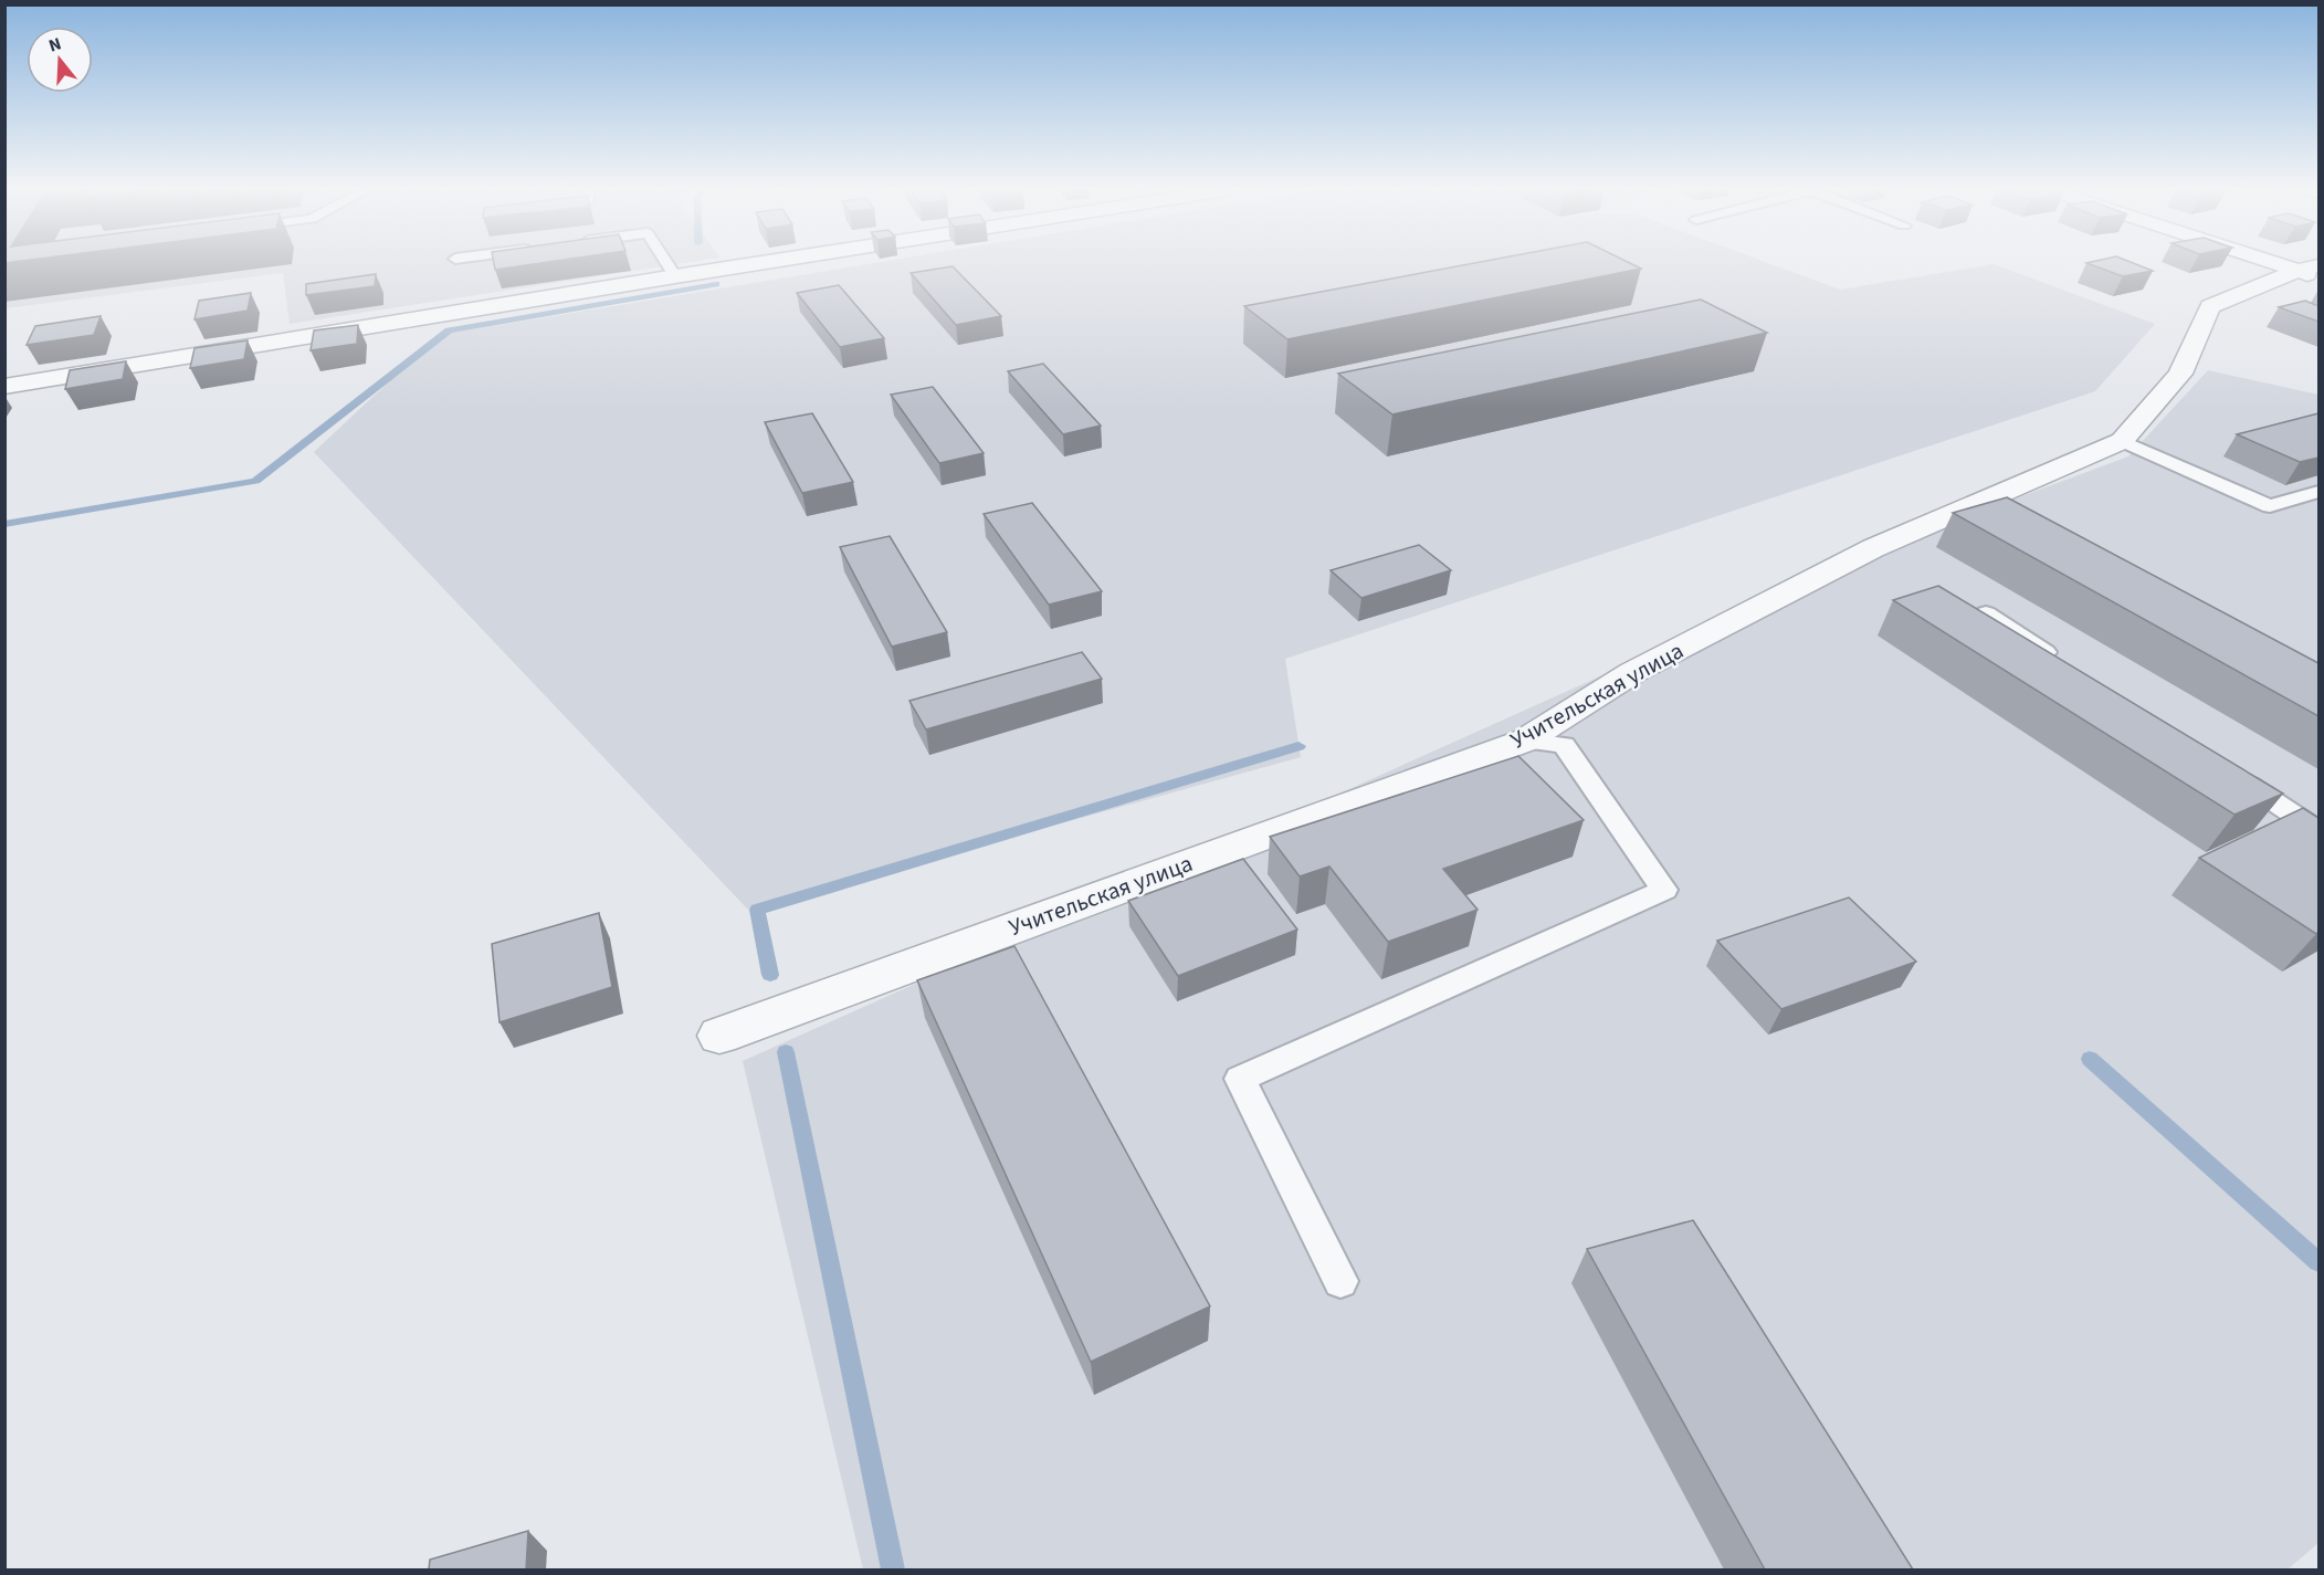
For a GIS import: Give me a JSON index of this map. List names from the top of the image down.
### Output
{
  "streets": {
    "street": ["Учительская улица"]
  },
  "north": "top"
}
